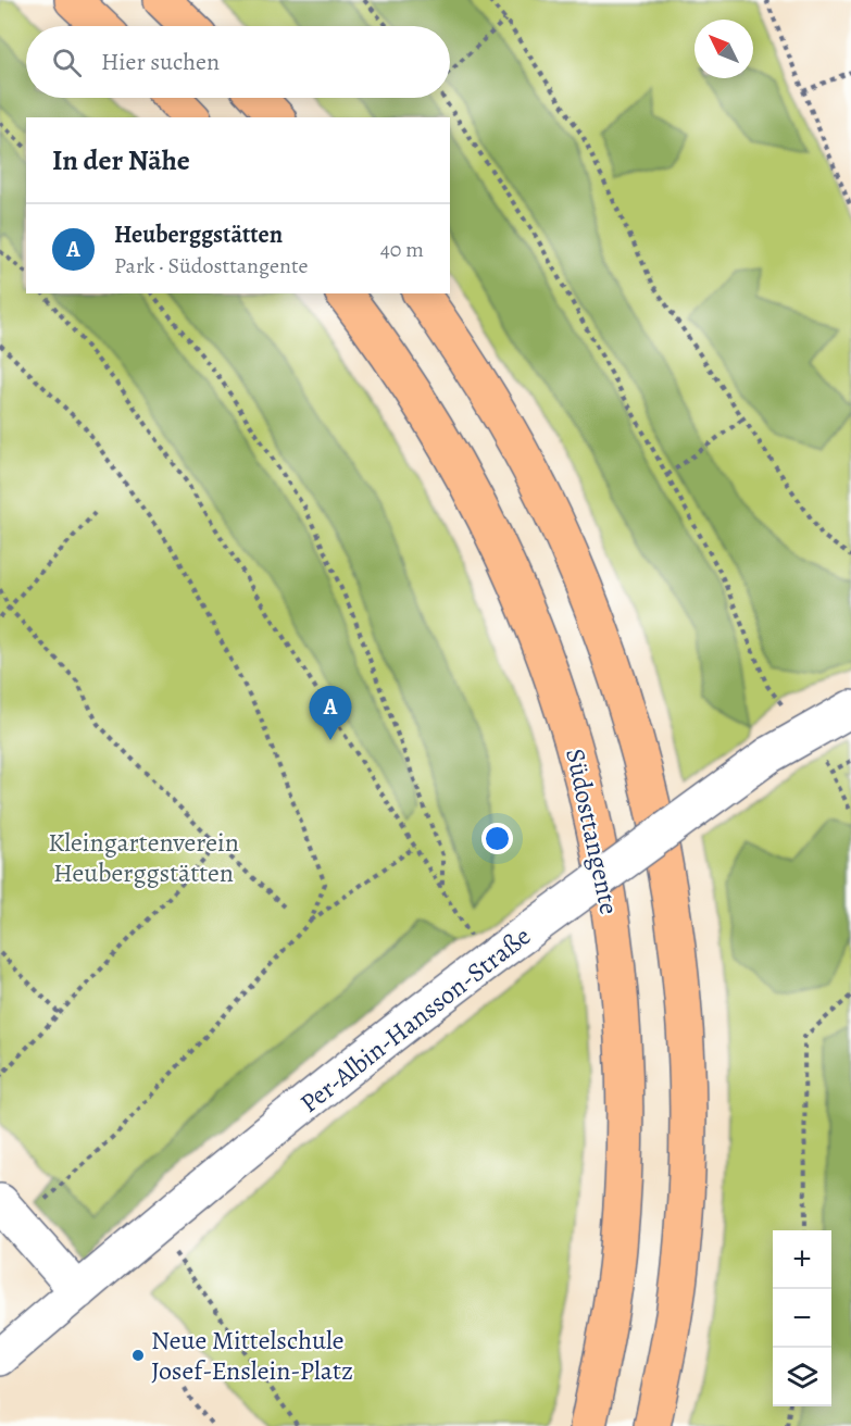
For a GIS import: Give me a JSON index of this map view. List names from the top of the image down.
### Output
{
  "streets": {
    "highway": ["Südosttangente"],
    "street": ["Per-Albin-Hansson-Straße"]
  },
  "parks": ["Kleingartenverein Heuberggstätten"],
  "places": ["Neue Mittelschule Josef-Enslein-Platz"],
  "north": "top left",
  "page": {
    "search": "Hier suchen",
    "heading": "In der Nähe",
    "list": [
      {
        "mark": "A",
        "name": "Heuberggstätten",
        "note": "Park · Südosttangente",
        "value": "40 m"
      }
    ],
    "pins": "A",
    "map_buttons": ["+", "−"]
  }
}
